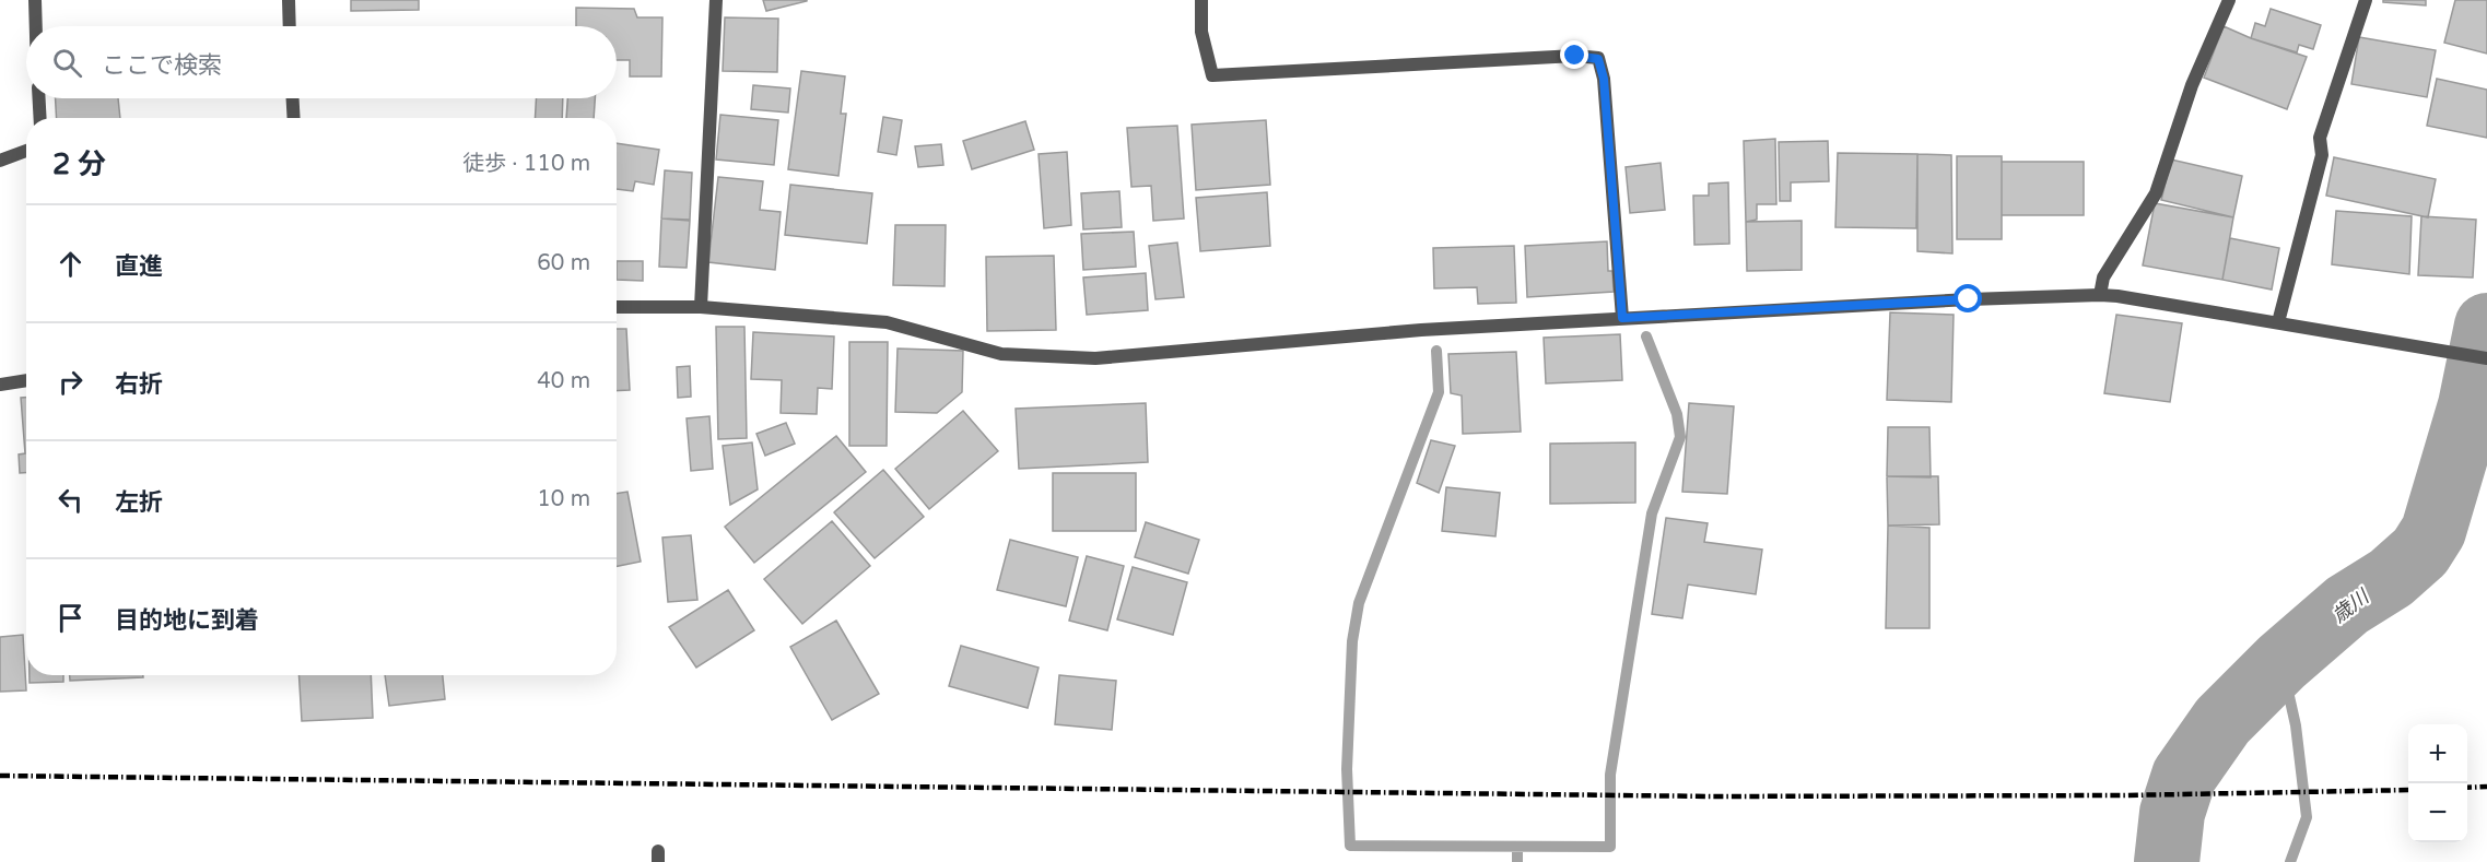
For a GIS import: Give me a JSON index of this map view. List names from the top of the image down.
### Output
{
  "water": ["歳川"],
  "page": {
    "search": "ここで検索",
    "heading": ["2 分", "徒歩 · 110 m"],
    "list": [
      ["直進", "60 m"],
      ["右折", "40 m"],
      ["左折", "10 m"],
      "目的地に到着"
    ],
    "map_buttons": ["+", "−"]
  }
}
